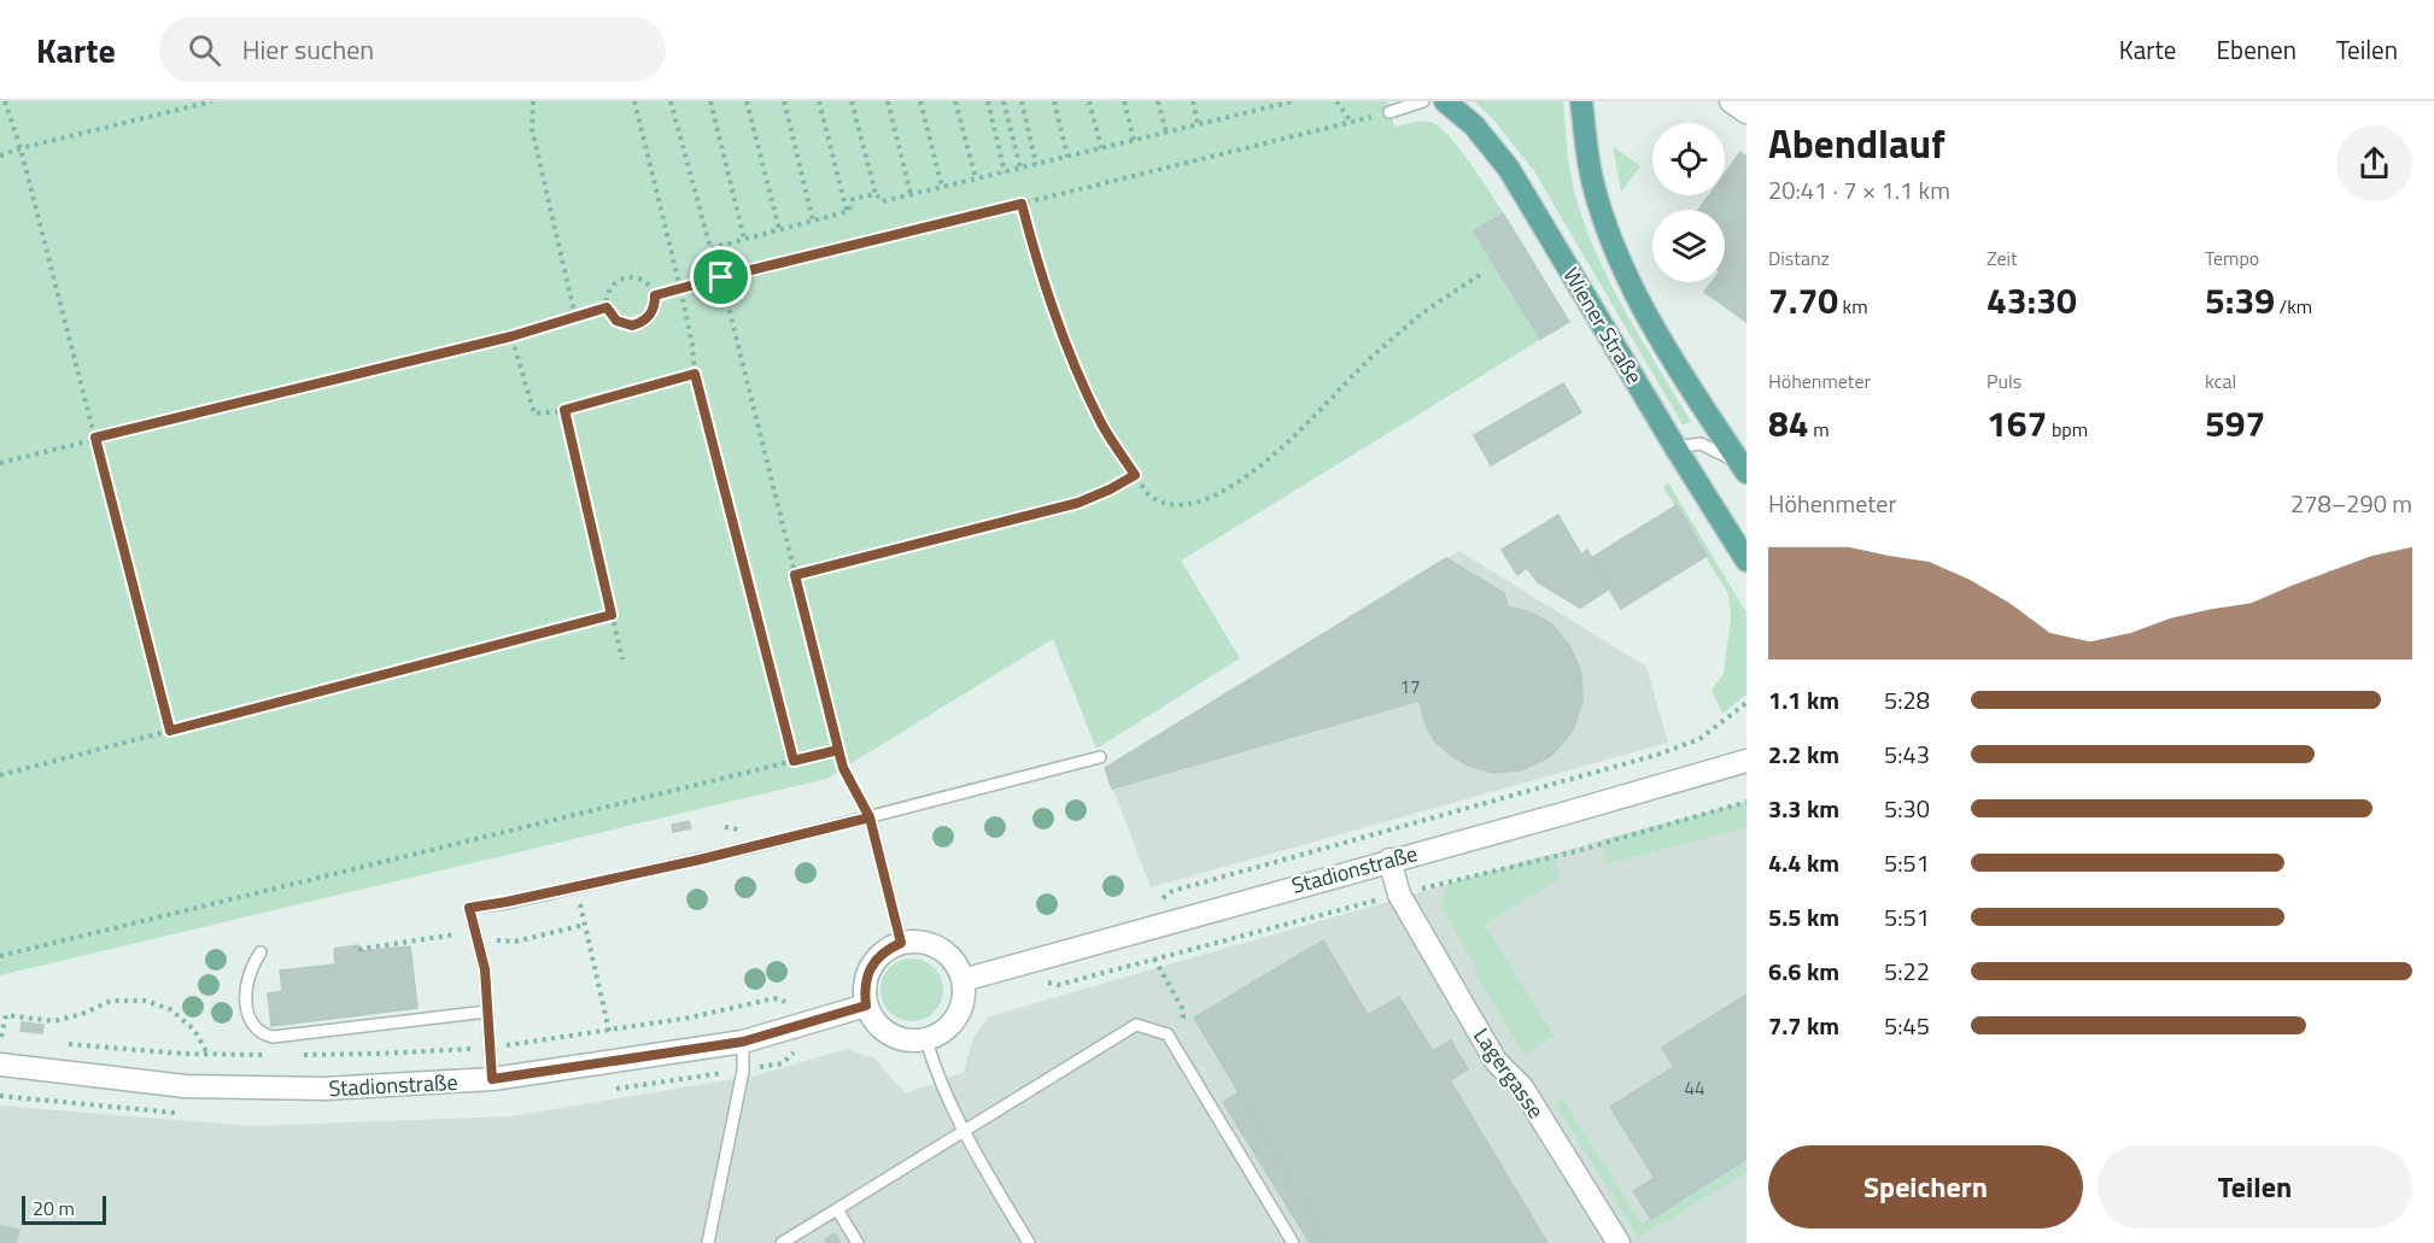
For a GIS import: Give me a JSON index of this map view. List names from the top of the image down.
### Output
{
  "streets": {
    "main road": ["Wiener Straße"],
    "street": ["Stadionstraße", "Lagergasse"]
  },
  "crossings": [
    ["Stadionstraße", "Lagergasse"]
  ],
  "house_numbers": ["17", "44"],
  "scale_bar": "20 m",
  "page": {
    "header": "Karte",
    "search": "Hier suchen",
    "nav": ["Karte", "Ebenen", "Teilen"],
    "heading": ["Abendlauf", "20:41 · 7 × 1.1 km"],
    "stats": [
      ["Distanz", "7.70 km"],
      ["Zeit", "43:30"],
      ["Tempo", "5:39 /km"],
      ["Höhenmeter", "84 m"],
      ["Puls", "167 bpm"],
      ["kcal", "597"]
    ],
    "chart": ["Höhenmeter", "278–290 m"],
    "list": [
      {
        "name": "1.1 km",
        "note": "5:28"
      },
      {
        "name": "2.2 km",
        "note": "5:43"
      },
      {
        "name": "3.3 km",
        "note": "5:30"
      },
      {
        "name": "4.4 km",
        "note": "5:51"
      },
      {
        "name": "5.5 km",
        "note": "5:51"
      },
      {
        "name": "6.6 km",
        "note": "5:22"
      },
      {
        "name": "7.7 km",
        "note": "5:45"
      }
    ],
    "buttons": ["Speichern", "Teilen"],
    "scale": "20 m"
  }
}
